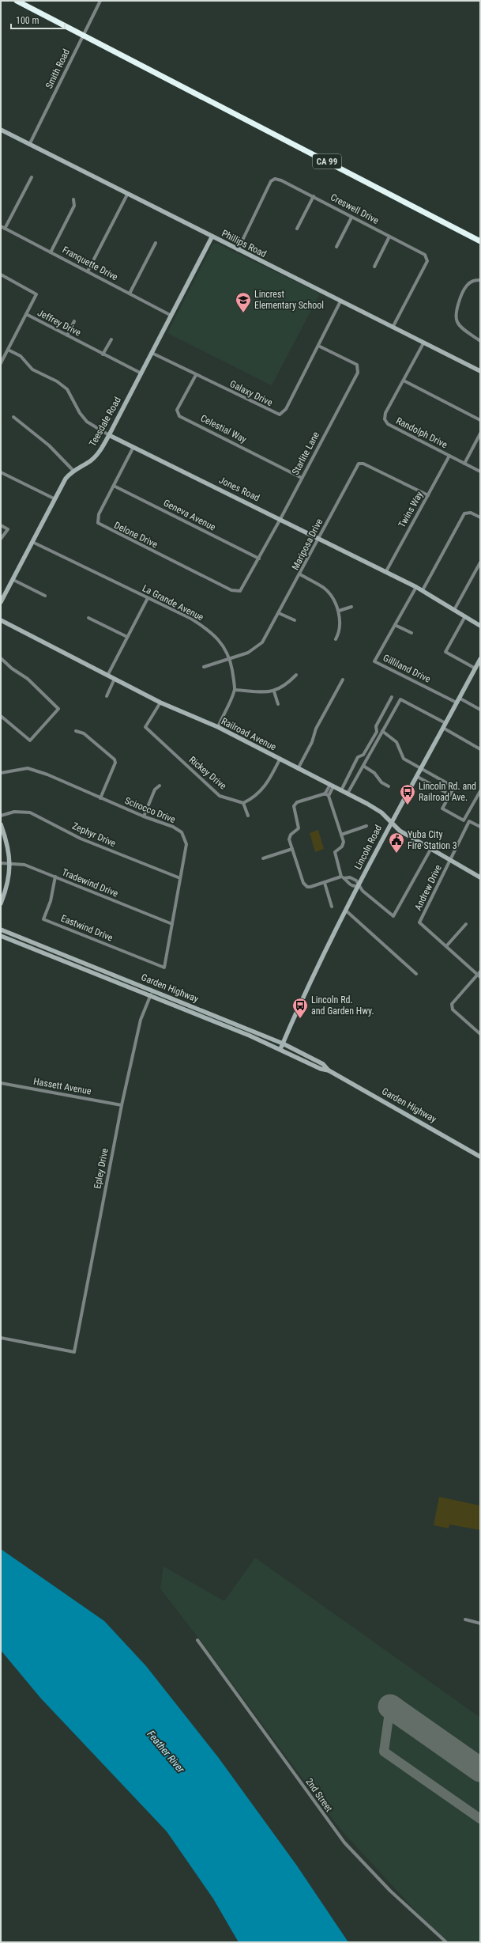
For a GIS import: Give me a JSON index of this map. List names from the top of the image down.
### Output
{
  "streets": {
    "highway": ["CA 99"],
    "street": [
      "Smith Road",
      "Creswell Drive",
      "Phillips Road",
      "Franquette Drive",
      "Jeffrey Drive",
      "Galaxy Drive",
      "Teesdale Road",
      "Celestial Way",
      "Randolph Drive",
      "Starlite Lane",
      "Jones Road",
      "Twins Way",
      "Geneva Avenue",
      "Delone Drive",
      "Mariposa Drive",
      "La Grande Avenue",
      "Gilliland Drive",
      "Railroad Avenue",
      "Rickey Drive",
      "Scirocco Drive",
      "Zephyr Drive",
      "Lincoln Road",
      "Tradewind Drive",
      "Andrew Drive",
      "Eastwind Drive",
      "Garden Highway",
      "Hassett Avenue",
      "Epley Drive",
      "2nd Street"
    ]
  },
  "crossings": [
    ["Smith Road", "CA 99"],
    ["Smith Road", "Phillips Road"],
    ["Creswell Drive", "Phillips Road"],
    ["Phillips Road", "Galaxy Drive"],
    ["Phillips Road", "Teesdale Road"],
    ["Phillips Road", "Randolph Drive"],
    ["Franquette Drive", "Teesdale Road"],
    ["Jeffrey Drive", "Teesdale Road"],
    ["Galaxy Drive", "Teesdale Road"],
    ["Galaxy Drive", "Celestial Way"],
    ["Galaxy Drive", "Starlite Lane"],
    ["Teesdale Road", "Jones Road"],
    ["Teesdale Road", "La Grande Avenue"],
    ["Celestial Way", "Starlite Lane"],
    ["Randolph Drive", "Twins Way"],
    ["Starlite Lane", "Jones Road"],
    ["Starlite Lane", "Geneva Avenue"],
    ["Starlite Lane", "Delone Drive"],
    ["Jones Road", "Twins Way"],
    ["Jones Road", "Delone Drive"],
    ["Jones Road", "Mariposa Drive"],
    ["Jones Road", "Gilliland Drive"],
    ["Twins Way", "Mariposa Drive"],
    ["Geneva Avenue", "Delone Drive"],
    ["Mariposa Drive", "La Grande Avenue"],
    ["Gilliland Drive", "Lincoln Road"],
    ["Railroad Avenue", "Rickey Drive"],
    ["Railroad Avenue", "Lincoln Road"],
    ["Railroad Avenue", "Andrew Drive"],
    ["Scirocco Drive", "Zephyr Drive"],
    ["Scirocco Drive", "Tradewind Drive"],
    ["Scirocco Drive", "Eastwind Drive"],
    ["Lincoln Road", "Garden Highway"],
    ["Tradewind Drive", "Eastwind Drive"],
    ["Garden Highway", "Epley Drive"],
    ["Hassett Avenue", "Epley Drive"]
  ],
  "water": ["Feather River"],
  "places": {
    "school or university": ["Lincrest Elementary School"],
    "bus stop": ["Lincoln Rd. and Railroad Ave.", "Lincoln Rd. and Garden Hwy."],
    "public building": ["Yuba City Fire Station 3"]
  },
  "scale_bar": "100 m"
}
